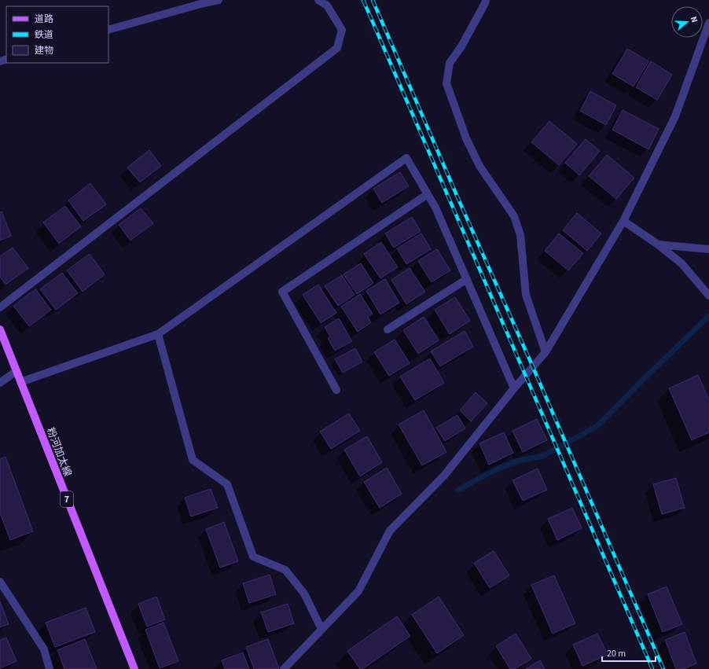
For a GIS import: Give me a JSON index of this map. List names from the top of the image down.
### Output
{
  "streets": {
    "main road": ["粉河加太線", "7"]
  },
  "legend": ["道路", "鉄道", "建物"],
  "scale_bar": "20 m",
  "north": "right"
}
